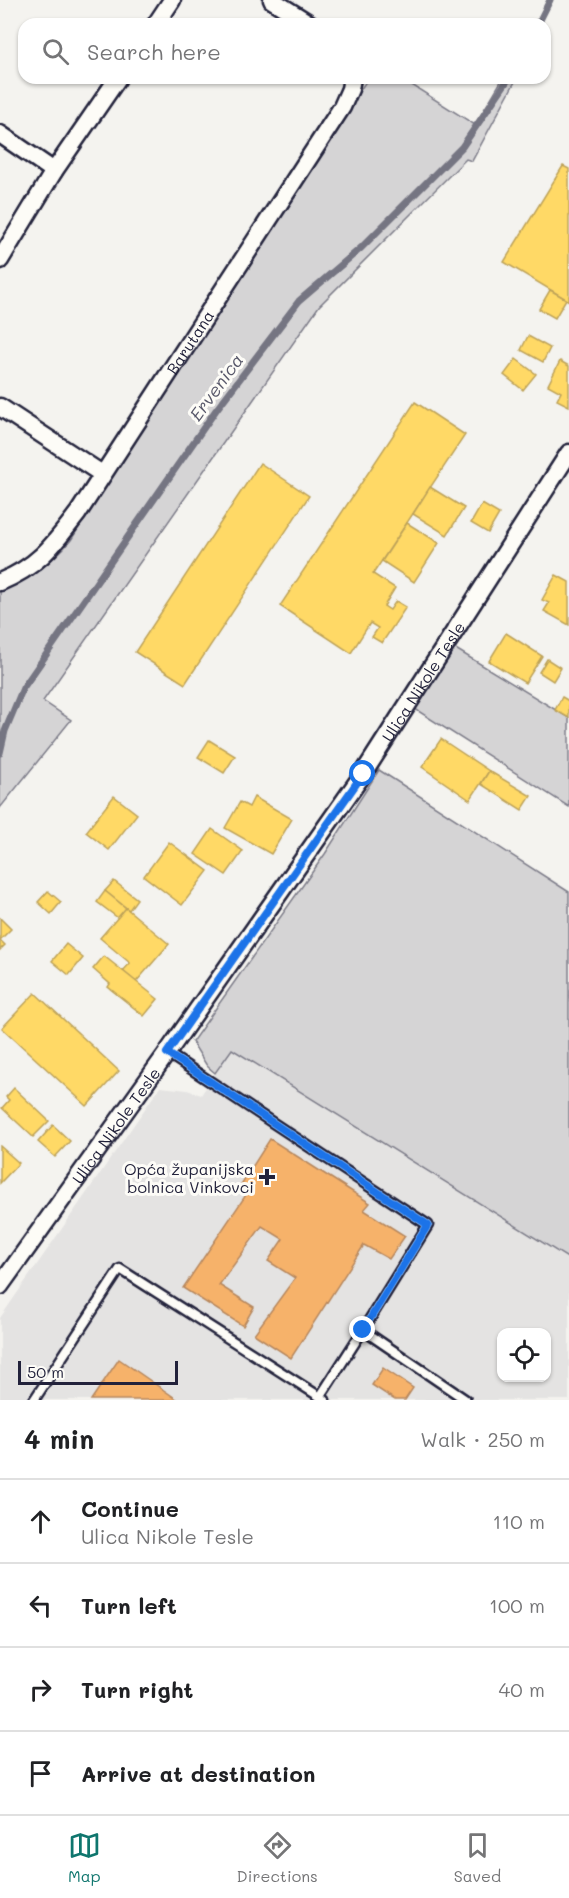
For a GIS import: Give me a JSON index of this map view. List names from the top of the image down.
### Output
{
  "streets": {
    "street": ["Barutana", "Ulica Nikole Tesle"]
  },
  "water": ["Ervenica"],
  "places": {
    "health": ["Opća županijska bolnica Vinkovci"]
  },
  "scale_bar": "50 m",
  "page": {
    "search": "Search here",
    "scale": "50 m",
    "heading": ["4 min", "Walk · 250 m"],
    "list": [
      ["Continue", "Ulica Nikole Tesle", "110 m"],
      ["Turn left", "100 m"],
      ["Turn right", "40 m"],
      "Arrive at destination"
    ],
    "nav": ["Map", "Directions", "Saved"]
  }
}
